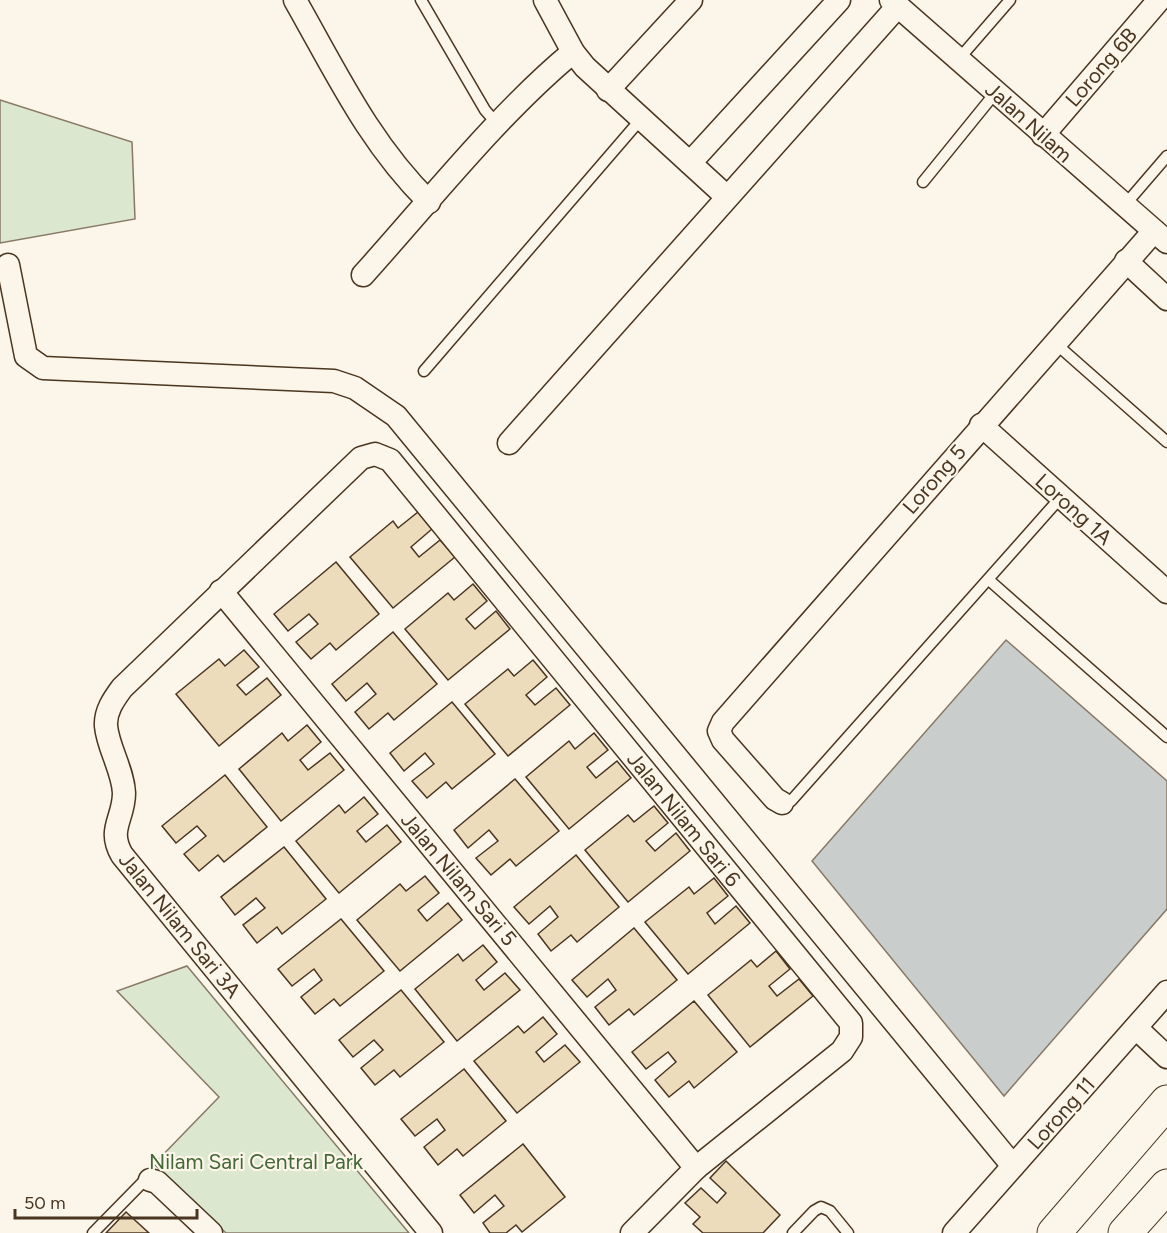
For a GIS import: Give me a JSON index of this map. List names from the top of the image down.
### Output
{
  "streets": {
    "street": [
      "Lorong 6B",
      "Jalan Nilam",
      "Lorong 5",
      "Lorong 1A",
      "Jalan Nilam Sari 6",
      "Jalan Nilam Sari 5",
      "Jalan Nilam Sari 3A",
      "Lorong 11"
    ]
  },
  "crossings": [
    ["Lorong 6B", "Jalan Nilam"],
    ["Jalan Nilam", "Lorong 5"],
    ["Lorong 5", "Lorong 1A"],
    ["Jalan Nilam Sari 6", "Jalan Nilam Sari 5"],
    ["Jalan Nilam Sari 6", "Jalan Nilam Sari 3A"],
    ["Jalan Nilam Sari 5", "Jalan Nilam Sari 3A"]
  ],
  "parks": ["Nilam Sari Central Park"],
  "scale_bar": "50 m"
}
